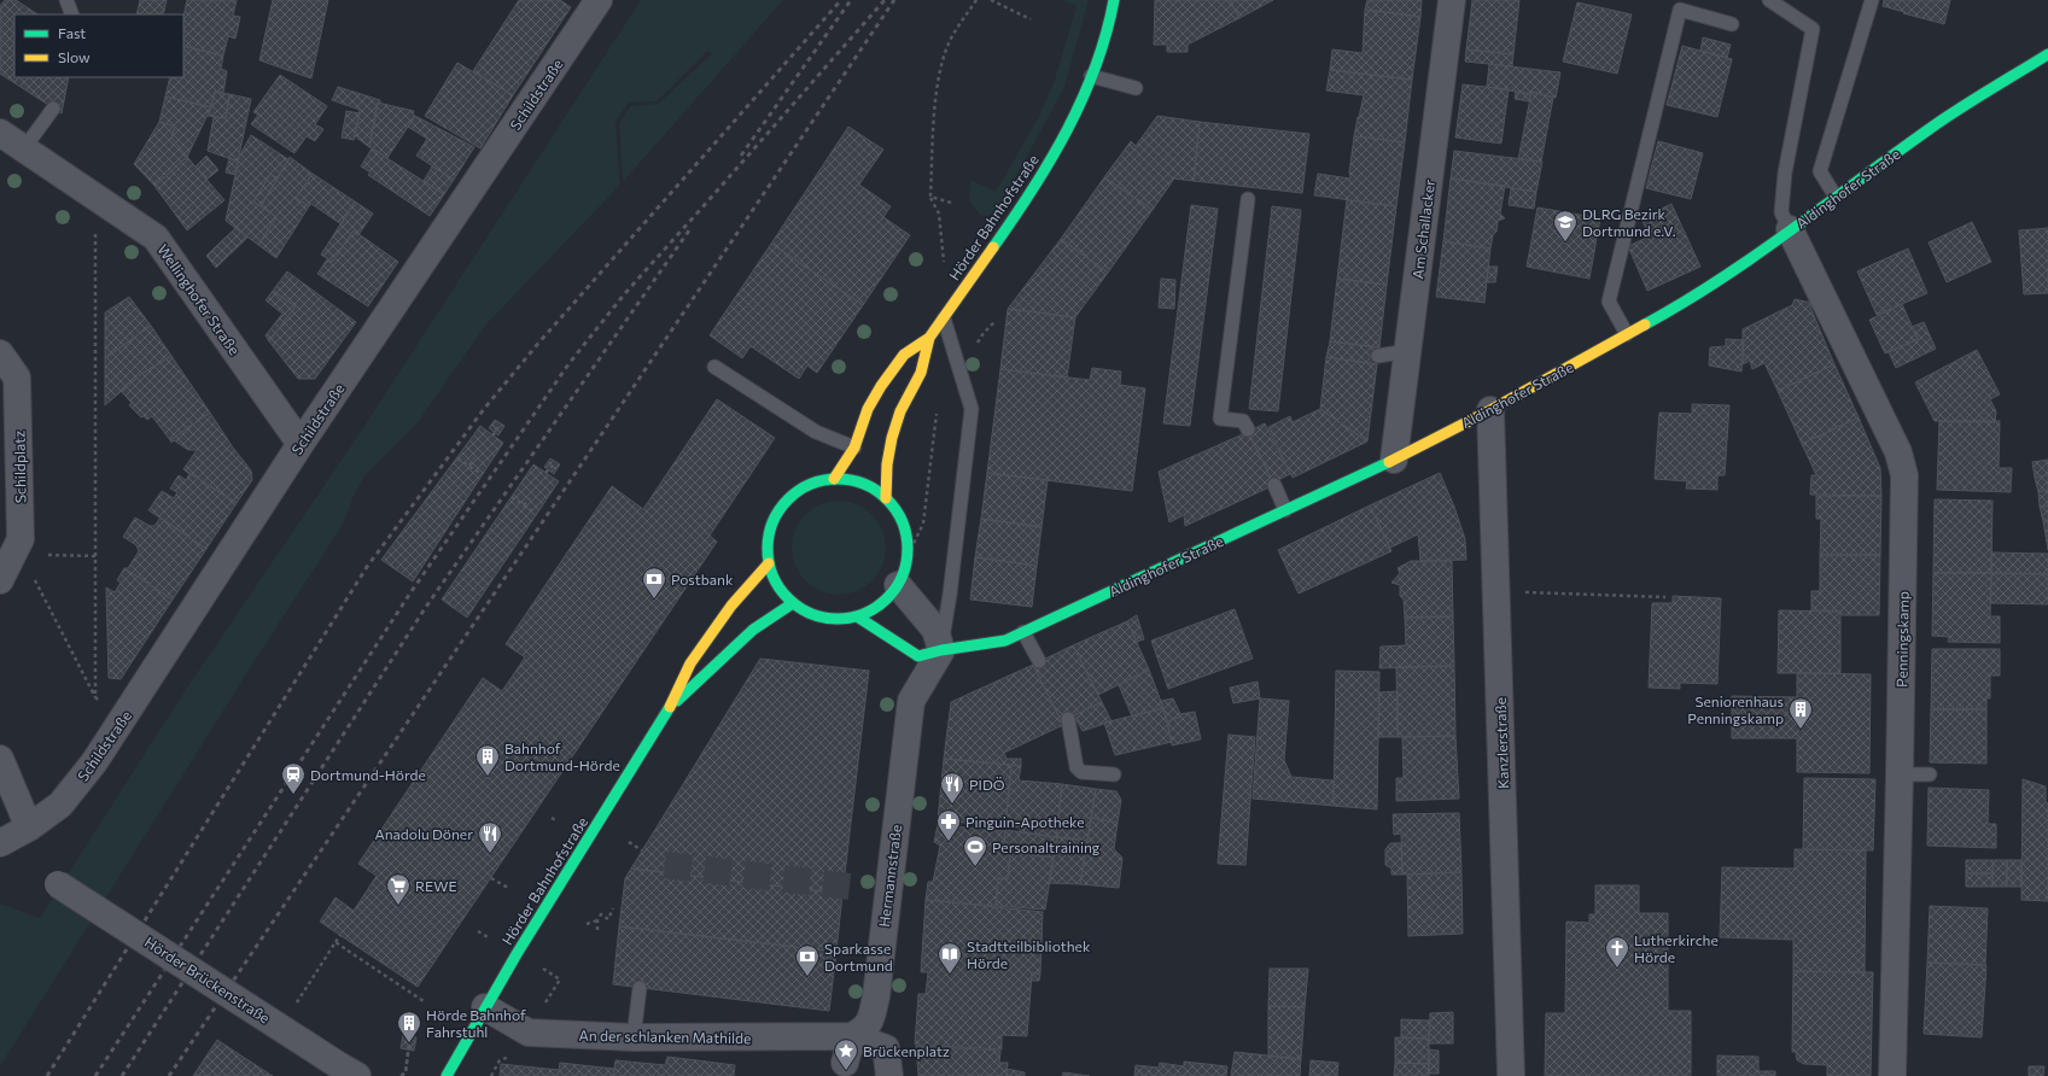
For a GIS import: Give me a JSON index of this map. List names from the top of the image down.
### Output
{
  "streets": {
    "main road": ["Aldinghofer Straße", "Hörder Bahnhofstraße"],
    "street": [
      "Schildstraße",
      "Am Schallacker",
      "Wellinghofer Straße",
      "Schildplatz",
      "Penningskamp",
      "Kanzlerstraße",
      "Hermannstraße",
      "Hörder Brückenstraße",
      "An der schlanken Mathilde"
    ]
  },
  "crossings": [
    ["Schildstraße", "Wellinghofer Straße"],
    ["Aldinghofer Straße", "Hörder Bahnhofstraße"],
    ["Aldinghofer Straße", "Am Schallacker"],
    ["Aldinghofer Straße", "Penningskamp"],
    ["Aldinghofer Straße", "Kanzlerstraße"],
    ["Aldinghofer Straße", "Hermannstraße"],
    ["Hörder Bahnhofstraße", "An der schlanken Mathilde"],
    ["Hermannstraße", "An der schlanken Mathilde"]
  ],
  "places": {
    "school or university": ["DLRG Bezirk Dortmund e.V."],
    "bank": ["Postbank", "Sparkasse Dortmund"],
    "building": ["Seniorenhaus Penningskamp", "Bahnhof Dortmund-Hörde", "Hörde Bahnhof Fahrstuhl"],
    "station": ["Dortmund-Hörde"],
    "restaurant": ["PIDÖ", "Anadolu Döner"],
    "pharmacy": ["Pinguin-Apotheke"],
    "sports": ["Personaltraining"],
    "supermarket": ["REWE"],
    "church": ["Lutherkirche Hörde"],
    "library": ["Stadtteilbibliothek Hörde"],
    "place": ["Brückenplatz"]
  },
  "legend": ["Fast", "Slow"]
}
